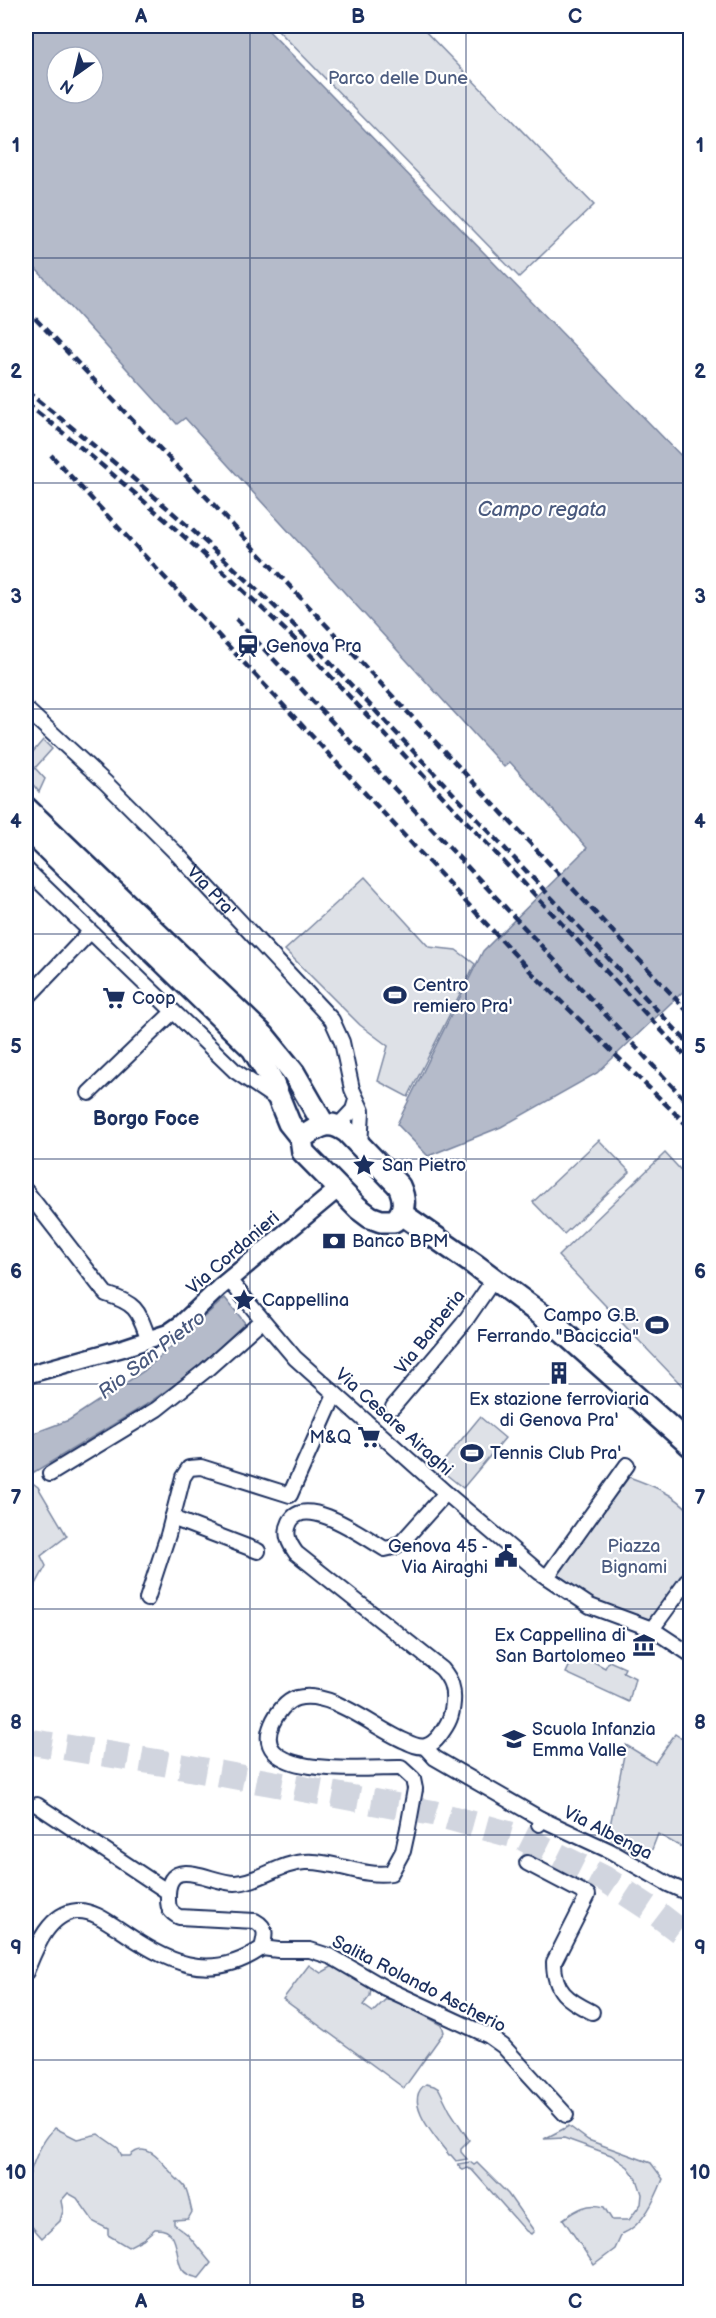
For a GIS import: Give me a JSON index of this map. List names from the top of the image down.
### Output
{
  "streets": {
    "street": [
      "Via Pra'",
      "Via Cordanieri",
      "Via Barberia",
      "Via Cesare Airaghi",
      "Via Albenga",
      "Salita Rolando Ascherio"
    ]
  },
  "crossings": [
    ["Via Cordanieri", "Via Cesare Airaghi"]
  ],
  "districts": ["Borgo Foce"],
  "water": ["Campo regata", "Rio San Pietro"],
  "parks": ["Parco delle Dune", "Piazza Bignami"],
  "places": {
    "station": ["Genova Pra"],
    "sports": ["Centro remiero Pra'", "Campo G.B. Ferrando \"Baciccia\"", "Tennis Club Pra'"],
    "supermarket": ["Coop", "M&Q"],
    "place": ["San Pietro", "Cappellina"],
    "bank": ["Banco BPM"],
    "building": ["Ex stazione ferroviaria di Genova Pra'"],
    "public building": ["Genova 45 - Via Airaghi"],
    "museum": ["Ex Cappellina di San Bartolomeo"],
    "school or university": ["Scuola Infanzia Emma Valle"]
  },
  "north": "bottom left",
  "grid": {
    "columns": ["A", "B", "C"],
    "rows": [
      "1",
      "2",
      "3",
      "4",
      "5",
      "6",
      "7",
      "8",
      "9",
      "10"
    ]
  }
}
